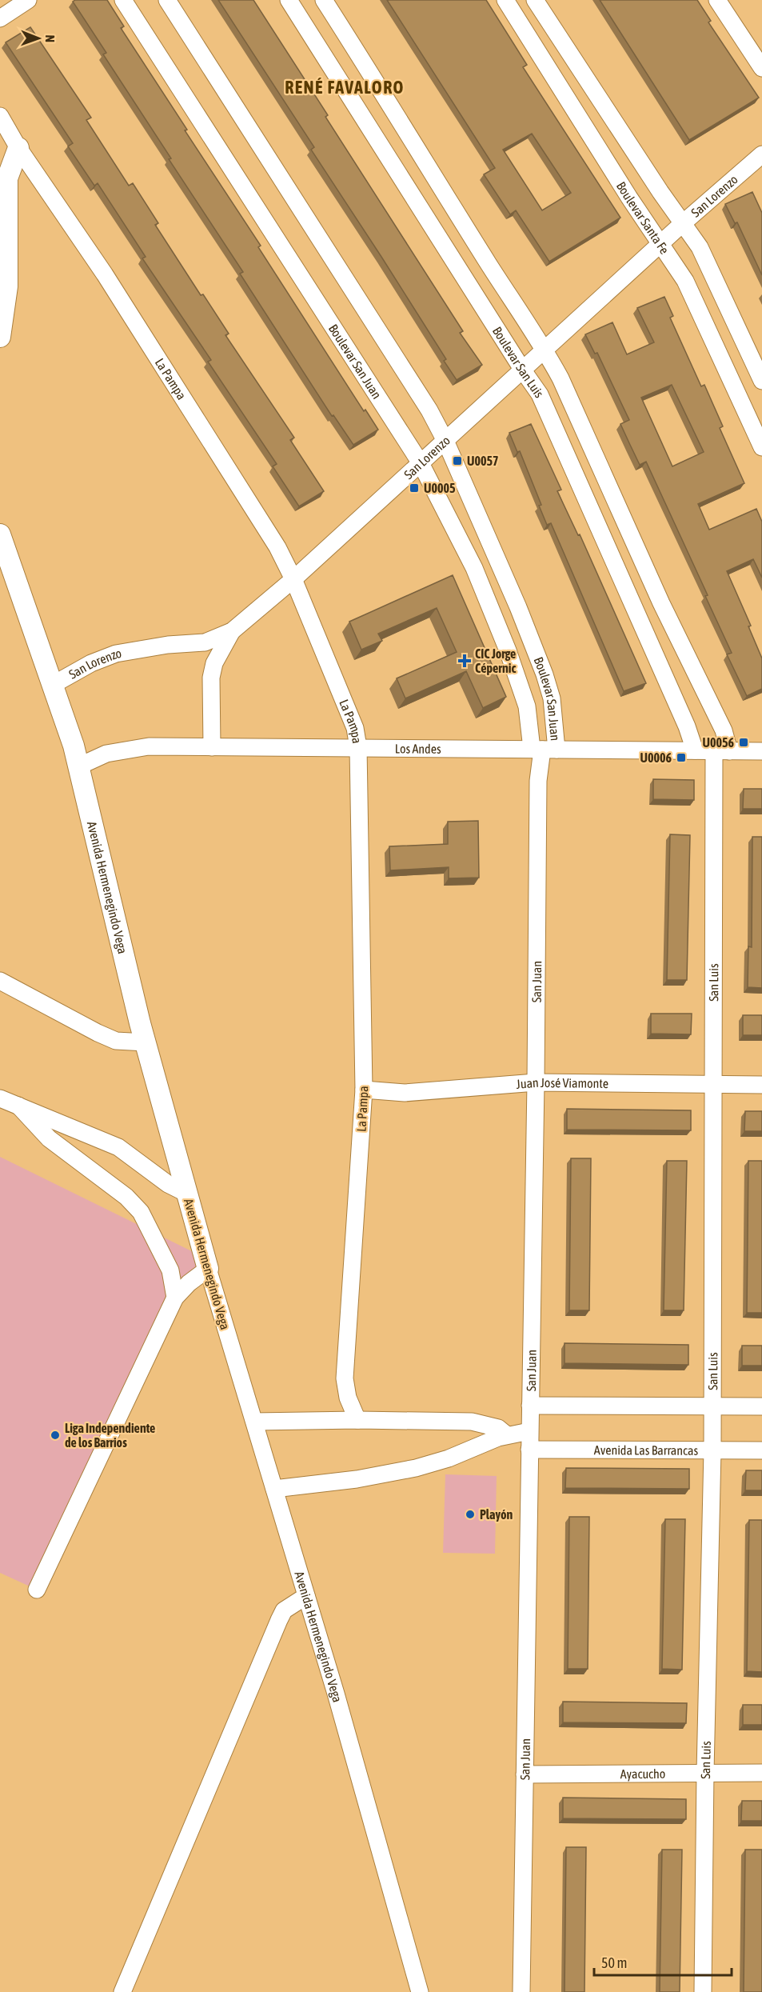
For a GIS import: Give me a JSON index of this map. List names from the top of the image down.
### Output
{
  "streets": {
    "street": [
      "San Lorenzo",
      "Boulevar Santa Fe",
      "Boulevar San Juan",
      "Boulevar San Luis",
      "La Pampa",
      "Los Andes",
      "Avenida Hermenegindo Vega",
      "San Juan",
      "San Luis",
      "Juan José Viamonte",
      "Avenida Las Barrancas",
      "Ayacucho"
    ]
  },
  "crossings": [
    ["San Lorenzo", "Boulevar Santa Fe"],
    ["San Lorenzo", "Boulevar San Juan"],
    ["San Lorenzo", "Boulevar San Luis"],
    ["San Lorenzo", "La Pampa"],
    ["San Lorenzo", "Avenida Hermenegindo Vega"],
    ["Boulevar San Juan", "Los Andes"],
    ["Boulevar San Juan", "San Juan"],
    ["Boulevar San Luis", "Los Andes"],
    ["Boulevar San Luis", "San Luis"],
    ["La Pampa", "Los Andes"],
    ["La Pampa", "Juan José Viamonte"],
    ["Los Andes", "Avenida Hermenegindo Vega"],
    ["Los Andes", "San Juan"],
    ["Los Andes", "San Luis"],
    ["San Juan", "Juan José Viamonte"],
    ["San Juan", "Avenida Las Barrancas"],
    ["San Juan", "Ayacucho"],
    ["San Luis", "Juan José Viamonte"],
    ["San Luis", "Avenida Las Barrancas"],
    ["San Luis", "Ayacucho"]
  ],
  "districts": ["RENÉ FAVALORO"],
  "places": {
    "transit": [
      "U0057",
      "U0005",
      "U0056",
      "U0006"
    ],
    "health": ["CIC Jorge Cépernic"],
    "other": ["Liga Independiente de los Barrios", "Playón"]
  },
  "scale_bar": "50 m",
  "north": "right"
}
